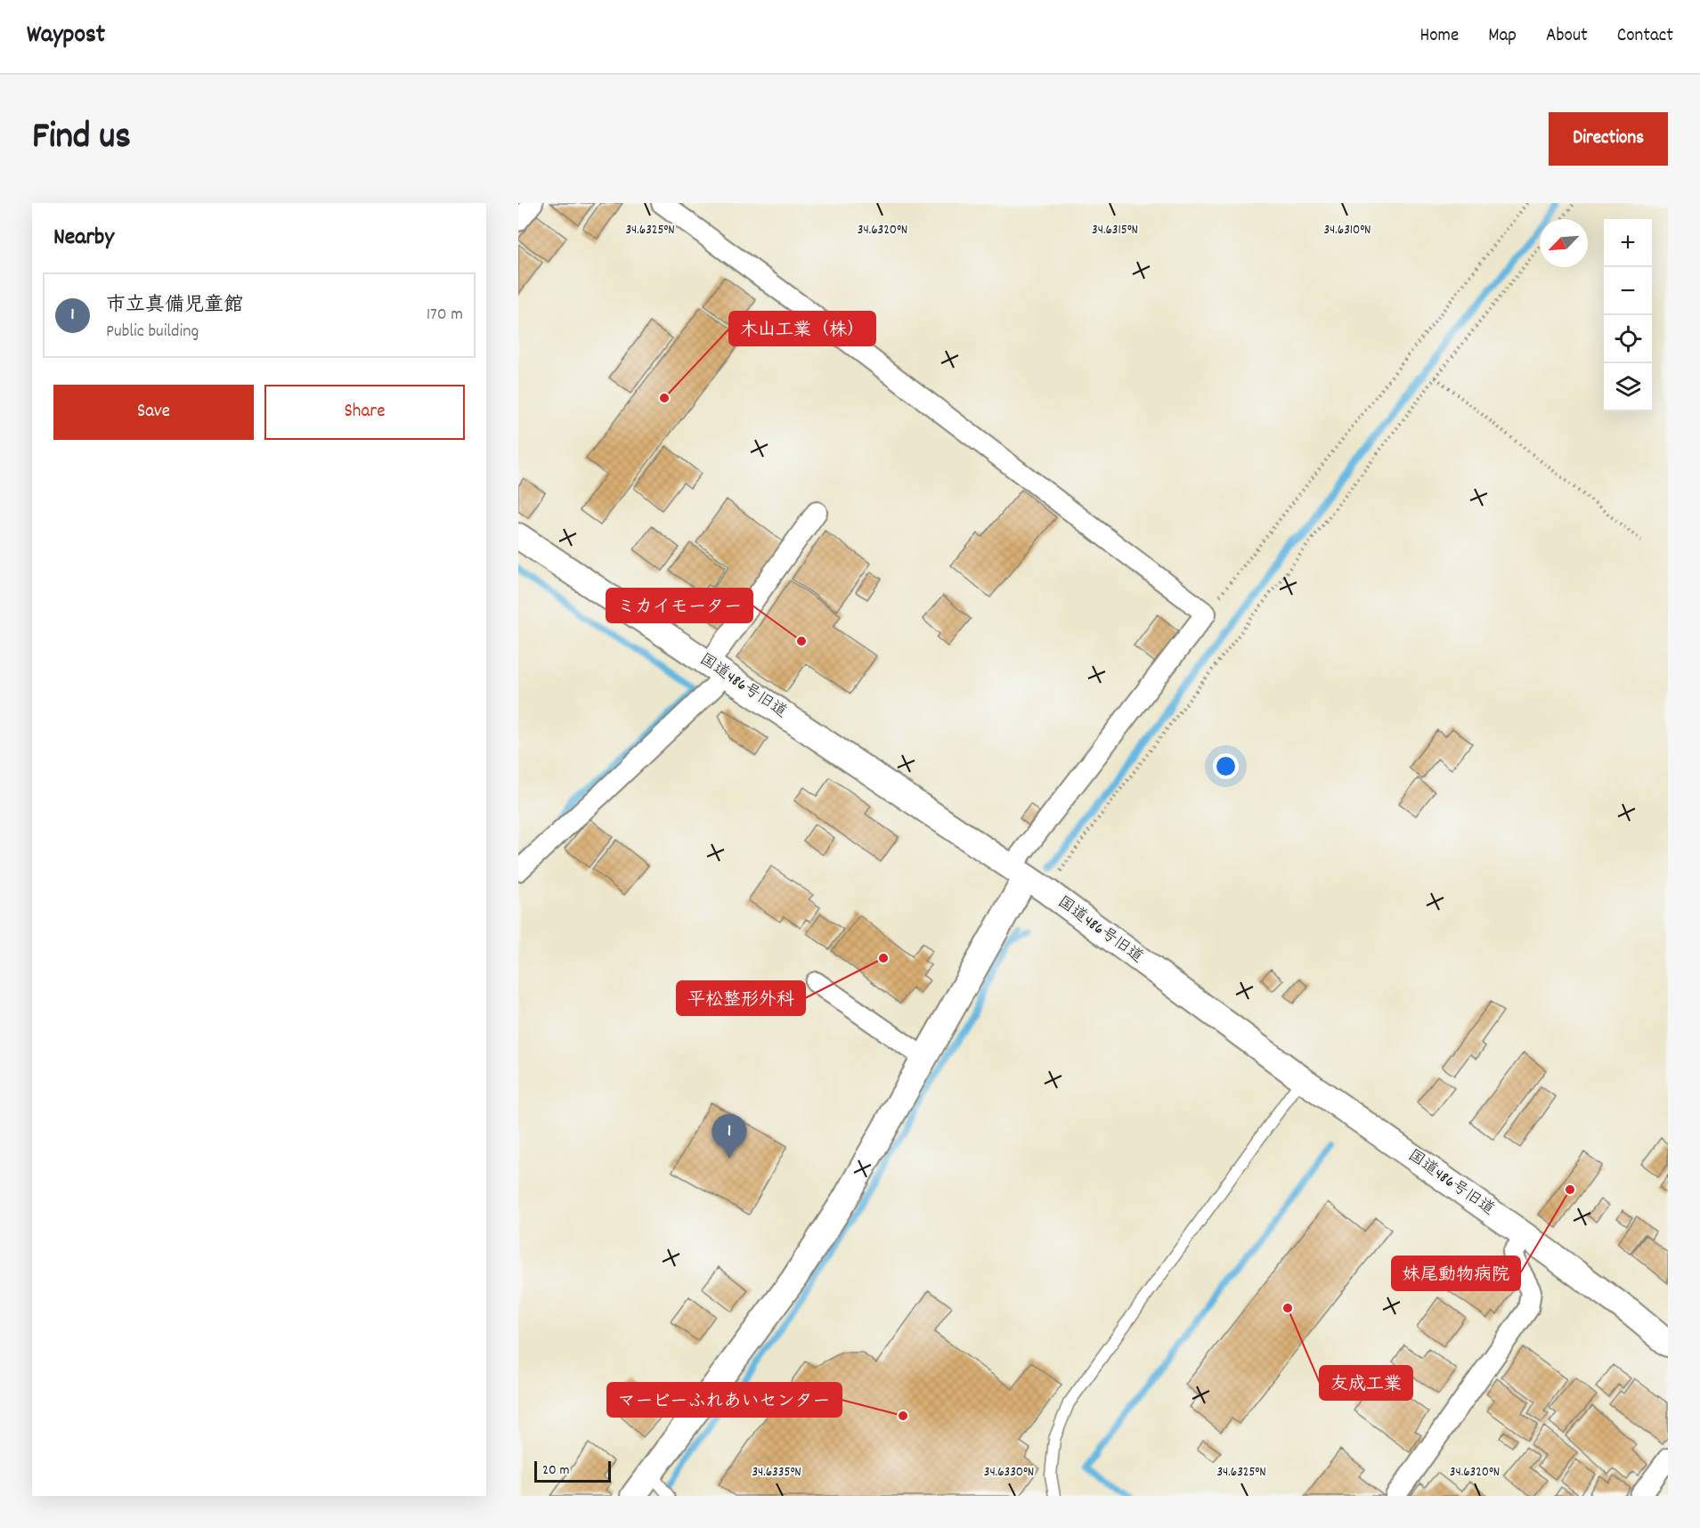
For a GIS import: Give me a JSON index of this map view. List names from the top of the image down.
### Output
{
  "streets": {
    "street": ["国道486号旧道"]
  },
  "places": [
    "木山工業（株）",
    "ミカイモーター",
    "平松整形外科",
    "妹尾動物病院",
    "友成工業",
    "マービーふれあいセンター"
  ],
  "scale_bar": "20 m",
  "north": "bottom left",
  "page": {
    "header": "Waypost",
    "nav": [
      "Home",
      "Map",
      "About",
      "Contact"
    ],
    "title": "Find us",
    "buttons": [
      "Directions",
      ["Save", "Share"]
    ],
    "heading": "Nearby",
    "map_buttons": ["+", "−"],
    "list": [
      {
        "mark": "1",
        "name": "市立真備児童館",
        "note": "Public building",
        "value": "170 m"
      }
    ],
    "pins": "1",
    "scale": "20 m"
  },
  "coordinates": [
    "34.6325°N",
    "34.6315°N",
    "34.6310°N",
    "34.6320°N",
    "34.6335°N",
    "34.6330°N"
  ]
}
